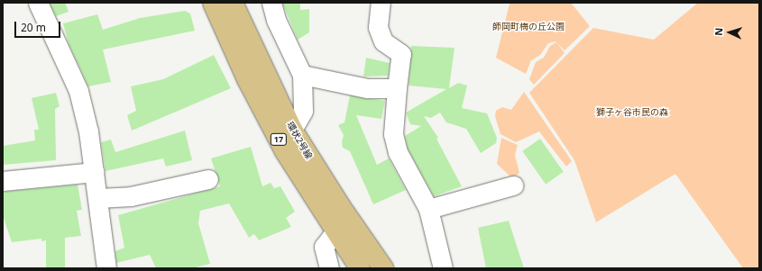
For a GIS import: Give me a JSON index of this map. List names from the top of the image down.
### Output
{
  "streets": {
    "main road": ["17", "環状2号線"]
  },
  "parks": ["師岡町梅の丘公園", "獅子ヶ谷市民の森"],
  "scale_bar": "20 m",
  "north": "left"
}
